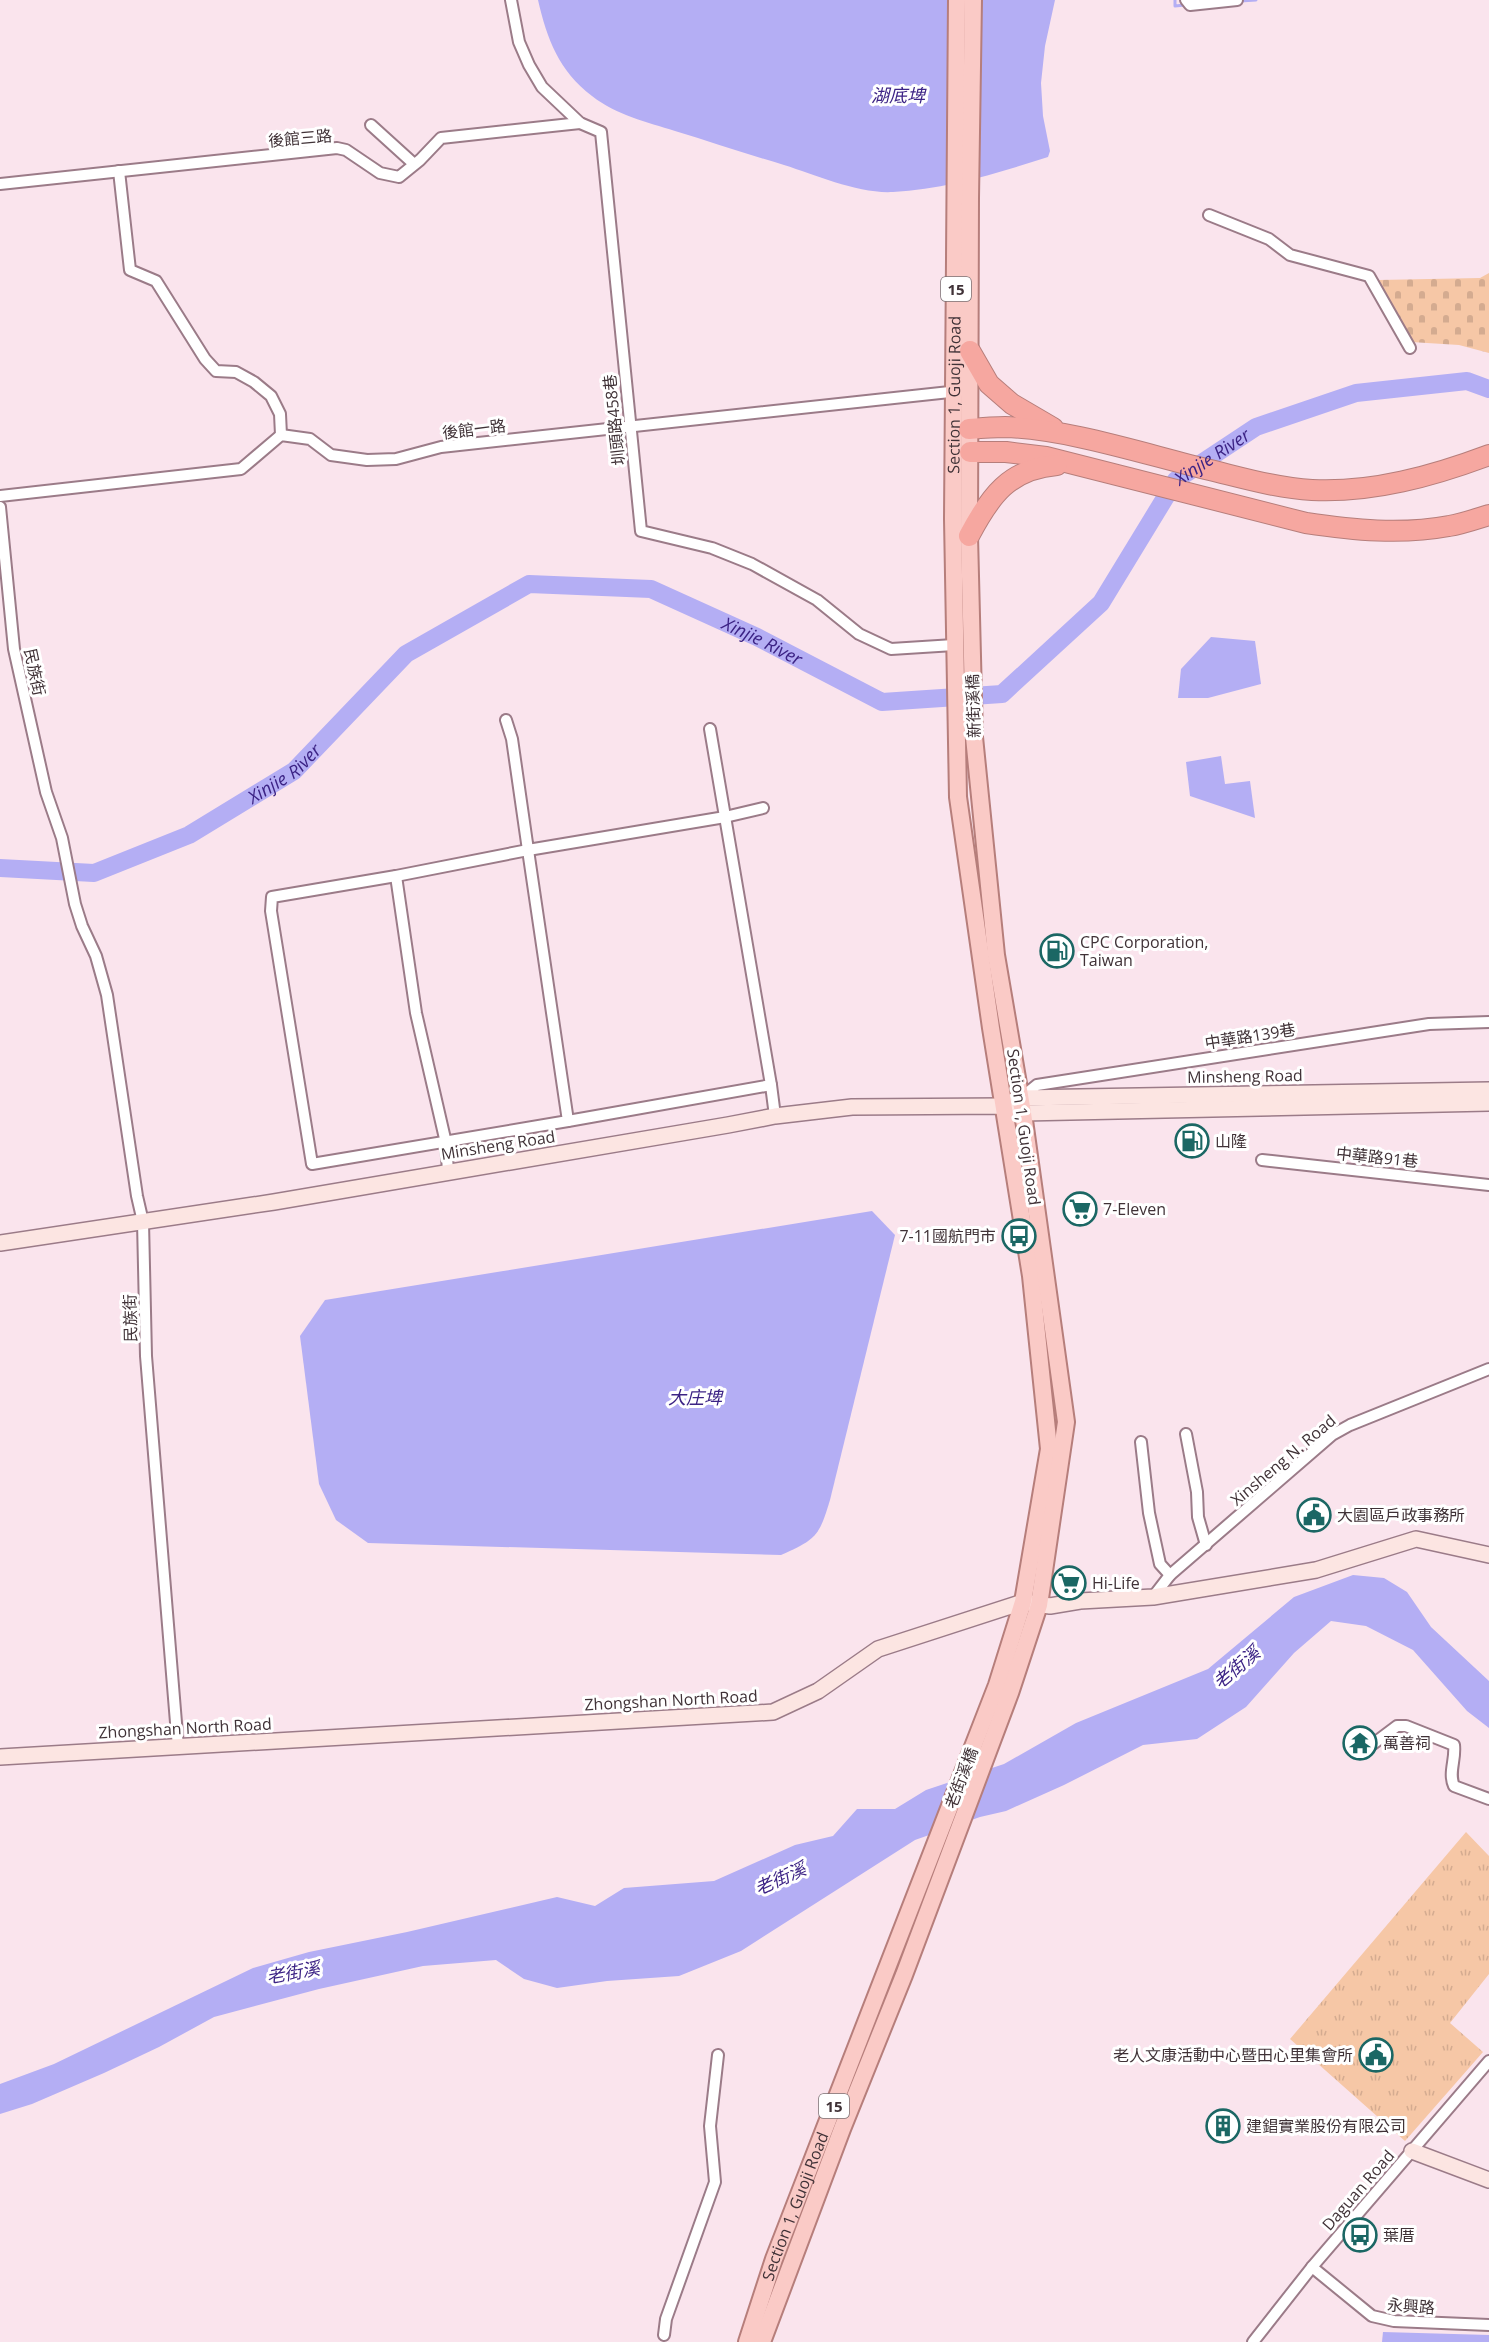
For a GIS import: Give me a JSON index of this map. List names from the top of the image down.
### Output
{
  "streets": {
    "main road": [
      "15",
      "Section 1, Guoji Road",
      "新街溪橋",
      "老街溪橋"
    ],
    "street": [
      "後館三路",
      "圳頭路458巷",
      "後館一路",
      "民族街",
      "中華路139巷",
      "Minsheng Road",
      "中華路91巷",
      "Xinsheng N. Road",
      "Zhongshan North Road",
      "Daguan Road",
      "永興路"
    ]
  },
  "crossings": [
    ["後館三路", "圳頭路458巷"],
    ["Section 1, Guoji Road", "圳頭路458巷"],
    ["Section 1, Guoji Road", "後館一路"],
    ["Section 1, Guoji Road", "新街溪橋"],
    ["Section 1, Guoji Road", "中華路139巷"],
    ["Section 1, Guoji Road", "Minsheng Road"],
    ["Section 1, Guoji Road", "Zhongshan North Road"],
    ["Section 1, Guoji Road", "老街溪橋"],
    ["圳頭路458巷", "後館一路"],
    ["圳頭路458巷", "新街溪橋"],
    ["民族街", "Minsheng Road"],
    ["民族街", "Zhongshan North Road"],
    ["中華路139巷", "Minsheng Road"],
    ["Xinsheng N. Road", "Zhongshan North Road"],
    ["Daguan Road", "永興路"]
  ],
  "water": [
    "湖底埤",
    "Xinjie River",
    "大庄埤",
    "老街溪"
  ],
  "places": {
    "fuel station": ["CPC Corporation, Taiwan", "山隆"],
    "supermarket": ["7-Eleven", "Hi-Life"],
    "bus stop": ["7-11國航門市", "葉厝"],
    "public building": ["大園區戶政事務所", "老人文康活動中心暨田心里集會所"],
    "temple": ["萬善祠"],
    "building": ["建錩實業股份有限公司"]
  }
}
